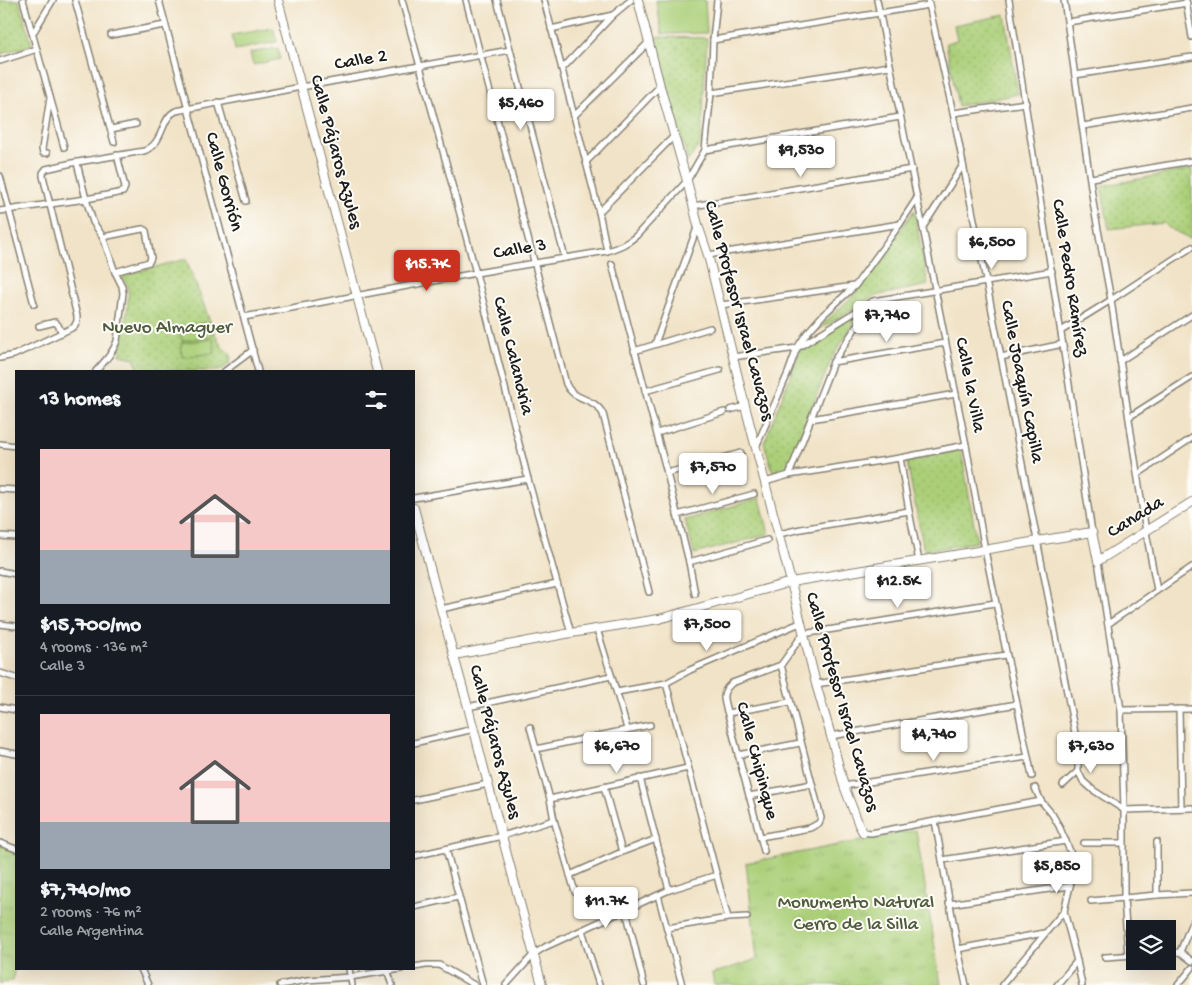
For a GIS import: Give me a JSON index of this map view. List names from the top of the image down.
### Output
{
  "streets": {
    "street": [
      "Calle 2",
      "Calle Pájaros Azules",
      "Calle Gorrión",
      "Calle 3",
      "Calle Pedro Ramírez",
      "Calle Profesor Israel Cavazos",
      "Calle Calandria",
      "Calle Joaquín Capilla",
      "Calle la Villa",
      "Canada",
      "Calle Chipinque"
    ]
  },
  "crossings": [
    ["Calle 2", "Calle Pájaros Azules"],
    ["Calle 2", "Calle Gorrión"],
    ["Calle 2", "Calle Calandria"],
    ["Calle Pájaros Azules", "Calle 3"],
    ["Calle Gorrión", "Calle 3"],
    ["Calle 3", "Calle Profesor Israel Cavazos"],
    ["Calle 3", "Calle Calandria"],
    ["Calle Pedro Ramírez", "Canada"]
  ],
  "parks": ["Nuevo Almaguer", "Monumento Natural Cerro de la Silla"],
  "page": {
    "price": [
      "$5,460",
      "$9,530",
      "$6,500",
      "$15.7K",
      "$7,740",
      "$7,570",
      "$12.5K",
      "$7,500",
      "$4,740",
      "$6,670",
      "$7,630",
      "$5,850",
      "$11.7K"
    ],
    "heading": "13 homes",
    "list": [
      {
        "name": "$15,700/mo",
        "note": "4 rooms · 136 m² · Calle 3"
      },
      {
        "name": "$7,740/mo",
        "note": "2 rooms · 76 m² · Calle Argentina"
      }
    ]
  }
}
